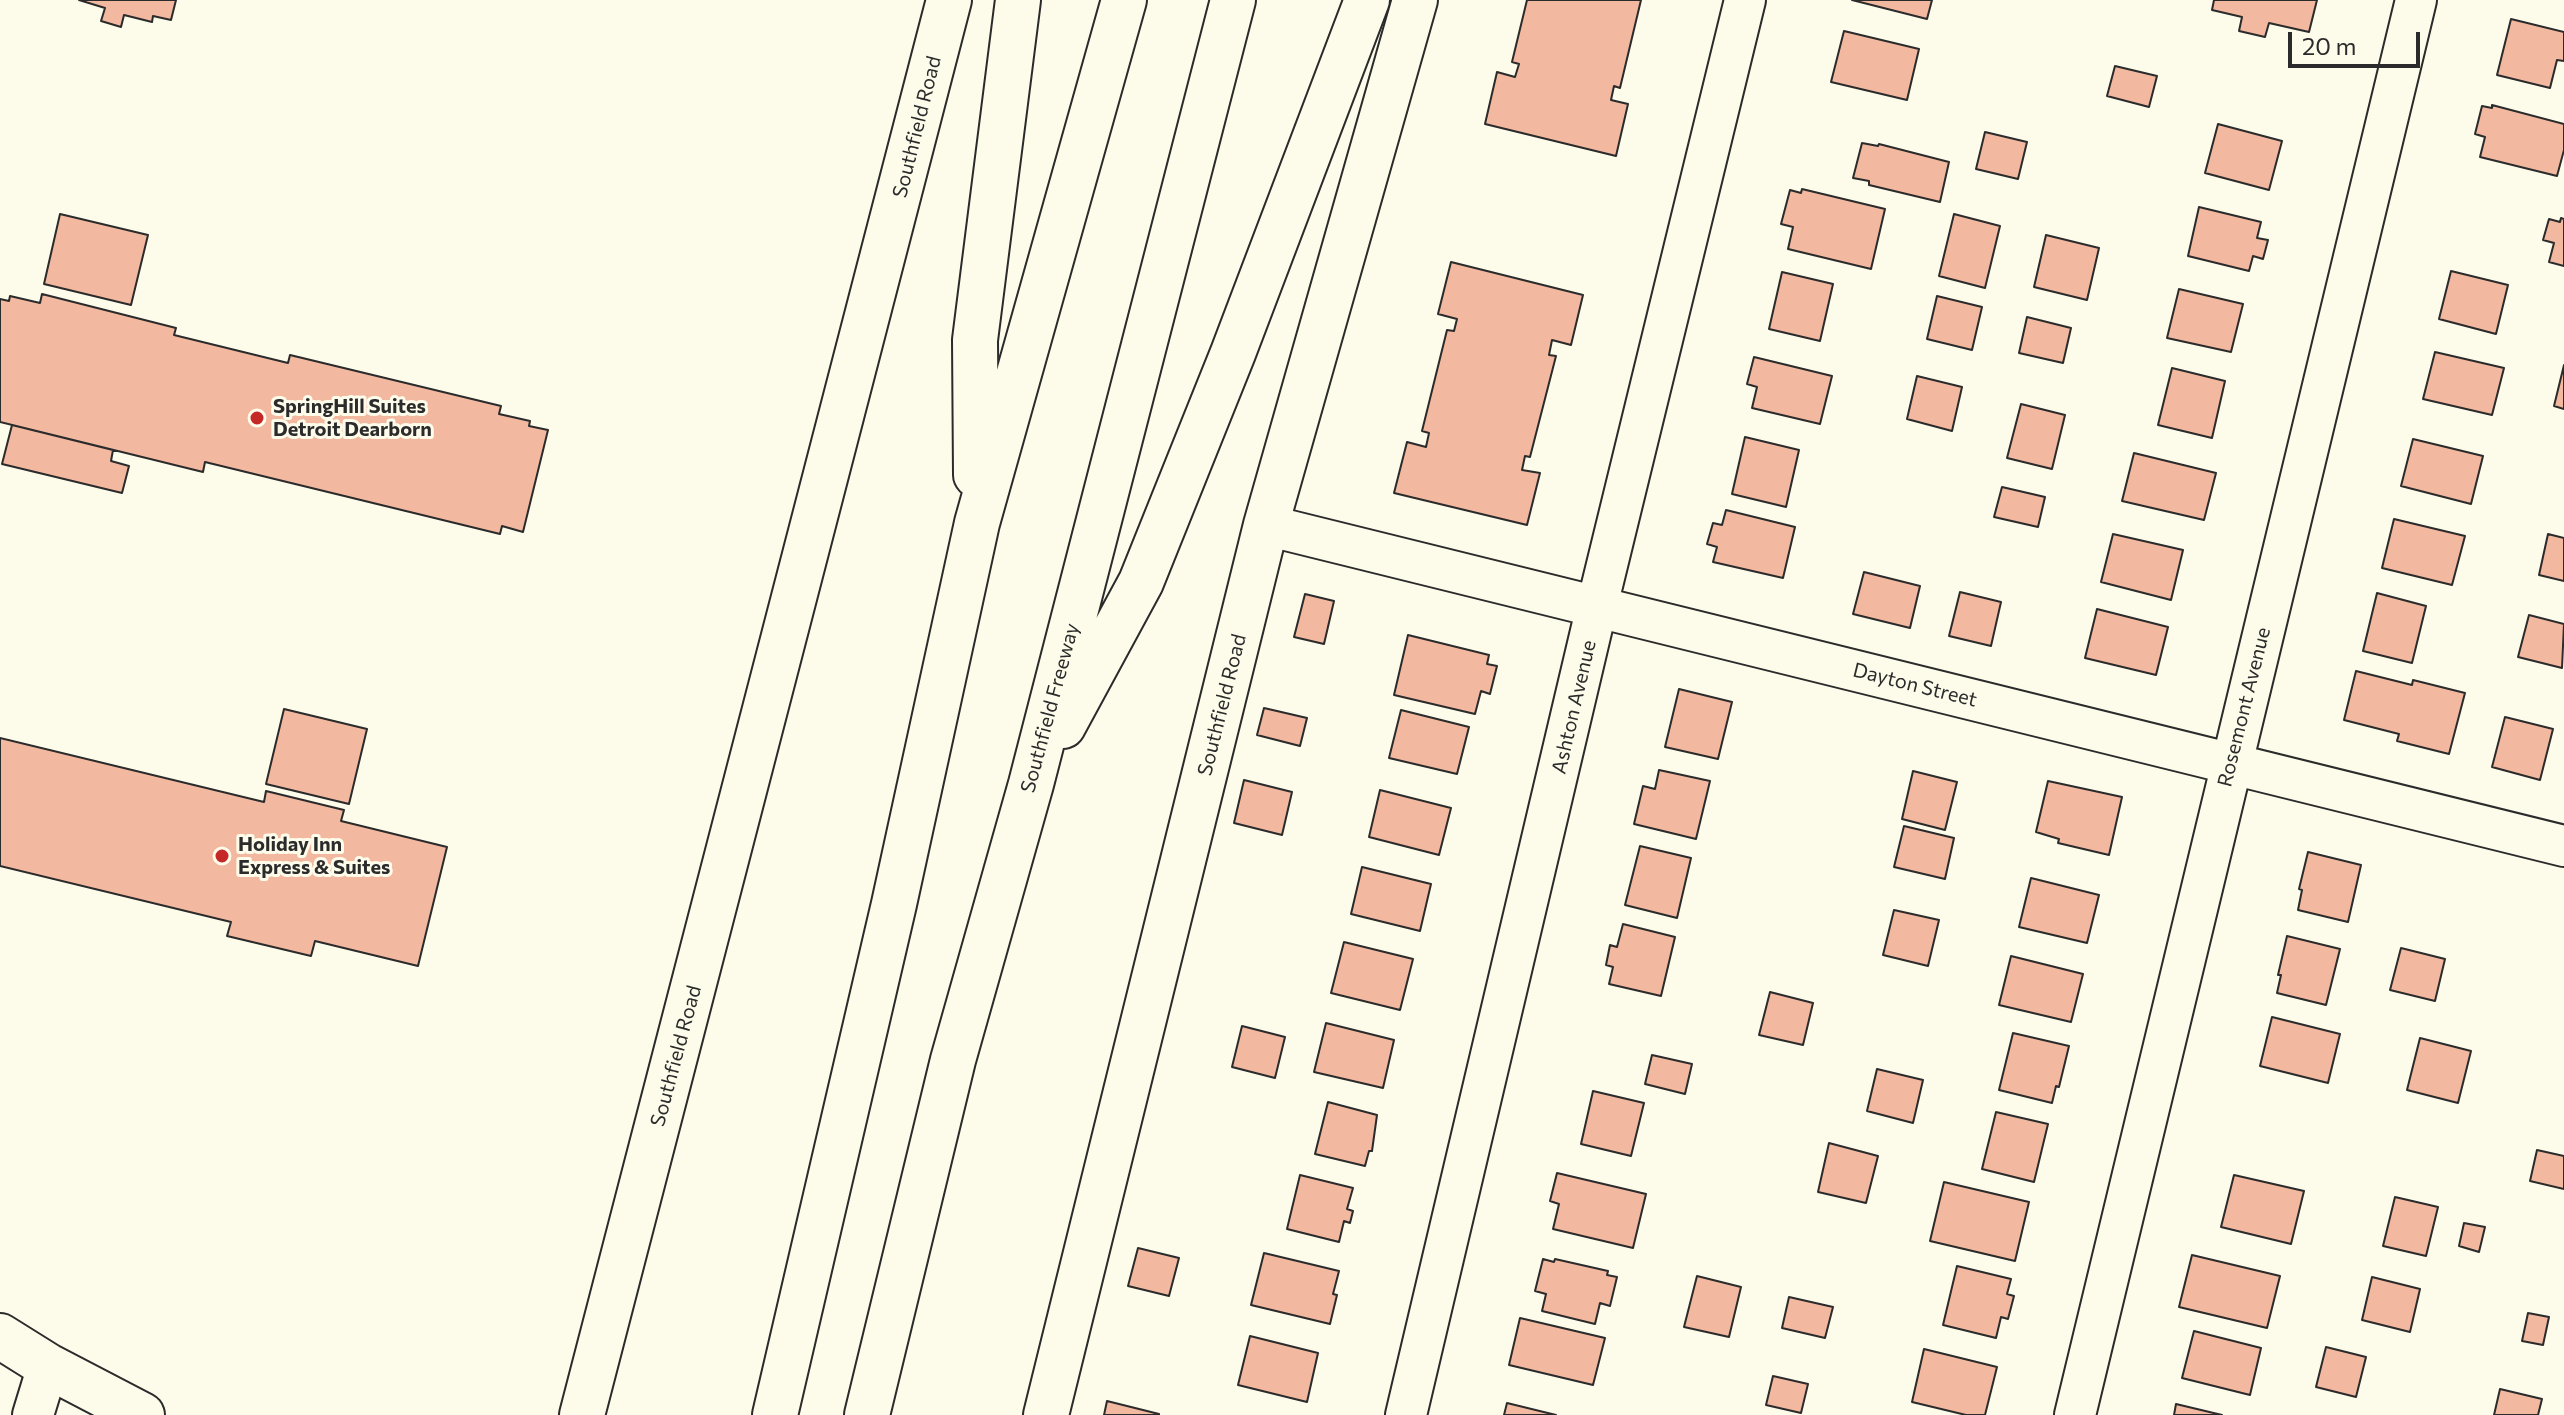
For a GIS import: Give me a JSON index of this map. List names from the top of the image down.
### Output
{
  "streets": {
    "main road": ["Southfield Road", "Southfield Freeway"],
    "street": ["Dayton Street", "Ashton Avenue", "Rosemont Avenue"]
  },
  "crossings": [
    ["Southfield Road", "Dayton Street"],
    ["Dayton Street", "Ashton Avenue"],
    ["Dayton Street", "Rosemont Avenue"]
  ],
  "places": ["SpringHill Suites Detroit Dearborn", "Holiday Inn Express & Suites"],
  "scale_bar": "20 m"
}
